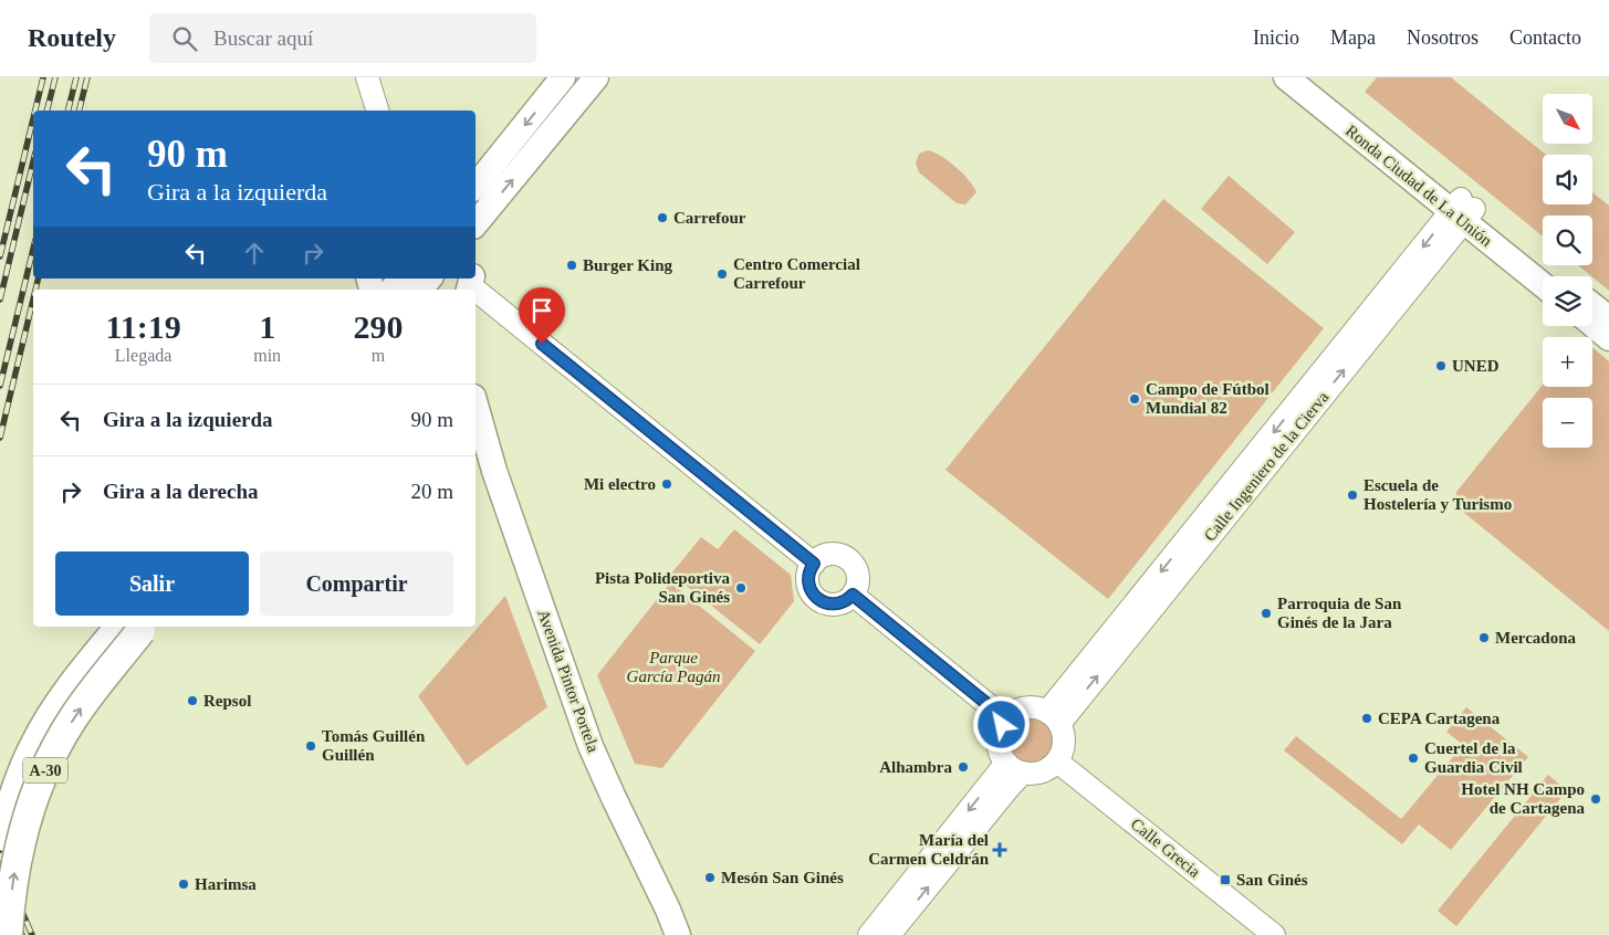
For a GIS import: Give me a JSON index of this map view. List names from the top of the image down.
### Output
{
  "streets": {
    "highway": ["A-30"],
    "main road": ["Ronda Ciudad de La Unión", "Avenida Pintor Portela"],
    "street": ["Calle Grecia"]
  },
  "parks": ["Parque García Pagán"],
  "places": {
    "other": [
      "Carrefour",
      "Burger King",
      "Centro Comercial Carrefour",
      "UNED",
      "Campo de Fútbol Mundial 82",
      "Mi electro",
      "Escuela de Hostelería y Turismo",
      "Pista Polideportiva San Ginés",
      "Parroquia de San Ginés de la Jara",
      "Mercadona",
      "Repsol",
      "CEPA Cartagena",
      "Tomás Guillén Guillén",
      "Cuertel de la Guardia Civil",
      "Alhambra",
      "Hotel NH Campo de Cartagena",
      "Mesón San Ginés",
      "Harimsa"
    ],
    "health": ["María del Carmen Celdrán"],
    "transit": ["San Ginés"]
  },
  "north": "bottom right",
  "page": {
    "header": "Routely",
    "search": "Buscar aquí",
    "nav": [
      "Inicio",
      "Mapa",
      "Nosotros",
      "Contacto"
    ],
    "map_buttons": ["+", "−"],
    "turn": ["90 m", "Gira a la izquierda"],
    "eta": [
      "11:19",
      "Llegada",
      "1",
      "min",
      "290",
      "m"
    ],
    "list": [
      {
        "name": "Gira a la izquierda",
        "value": "90 m"
      },
      {
        "name": "Gira a la derecha",
        "value": "20 m"
      }
    ],
    "buttons": ["Salir", "Compartir"]
  }
}
